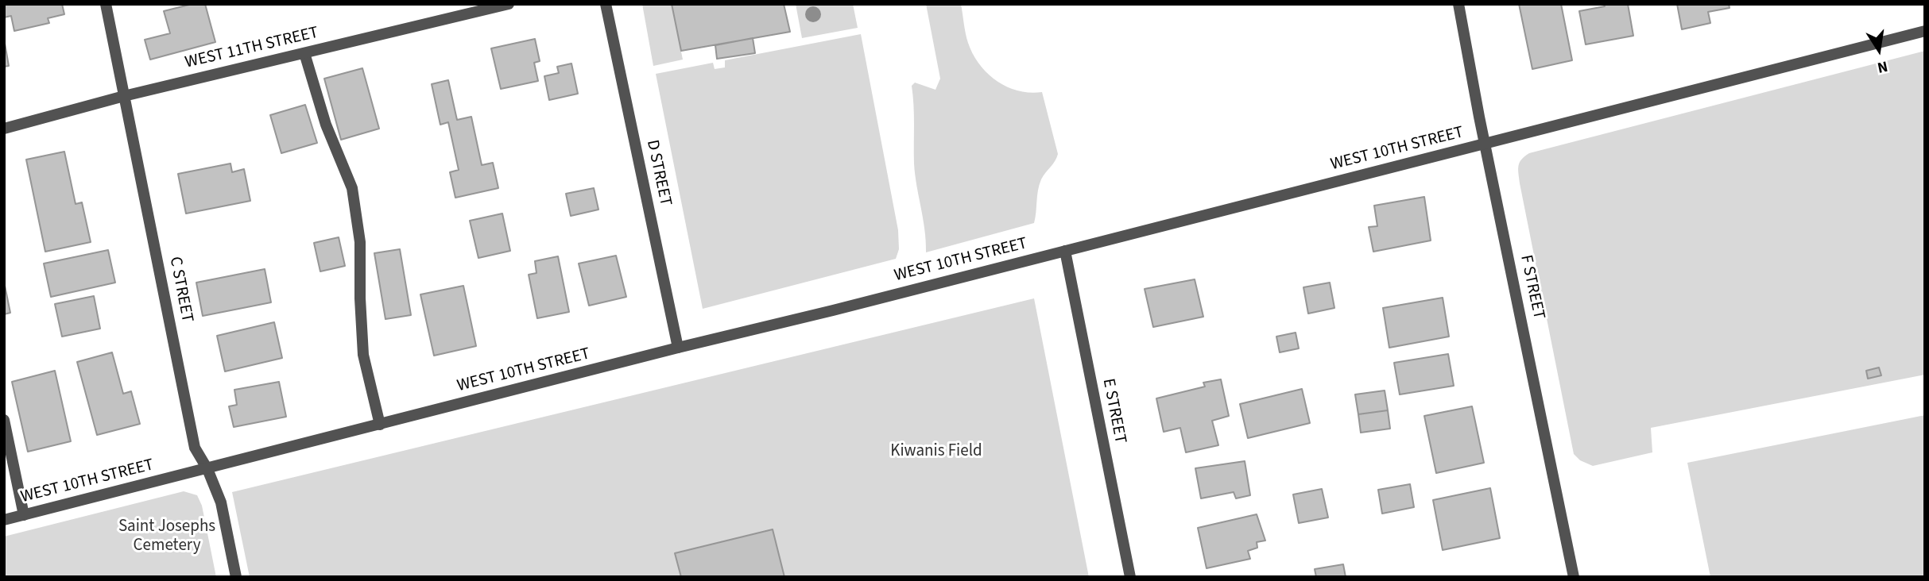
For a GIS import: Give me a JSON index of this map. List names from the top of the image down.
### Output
{
  "streets": {
    "street": [
      "WEST 11TH STREET",
      "WEST 10TH STREET",
      "D STREET",
      "F STREET",
      "C STREET",
      "E STREET"
    ]
  },
  "crossings": [
    ["WEST 11TH STREET", "C STREET"],
    ["WEST 10TH STREET", "D STREET"],
    ["WEST 10TH STREET", "F STREET"],
    ["WEST 10TH STREET", "C STREET"],
    ["WEST 10TH STREET", "E STREET"]
  ],
  "parks": ["Kiwanis Field", "Saint Josephs Cemetery"],
  "north": "bottom"
}
